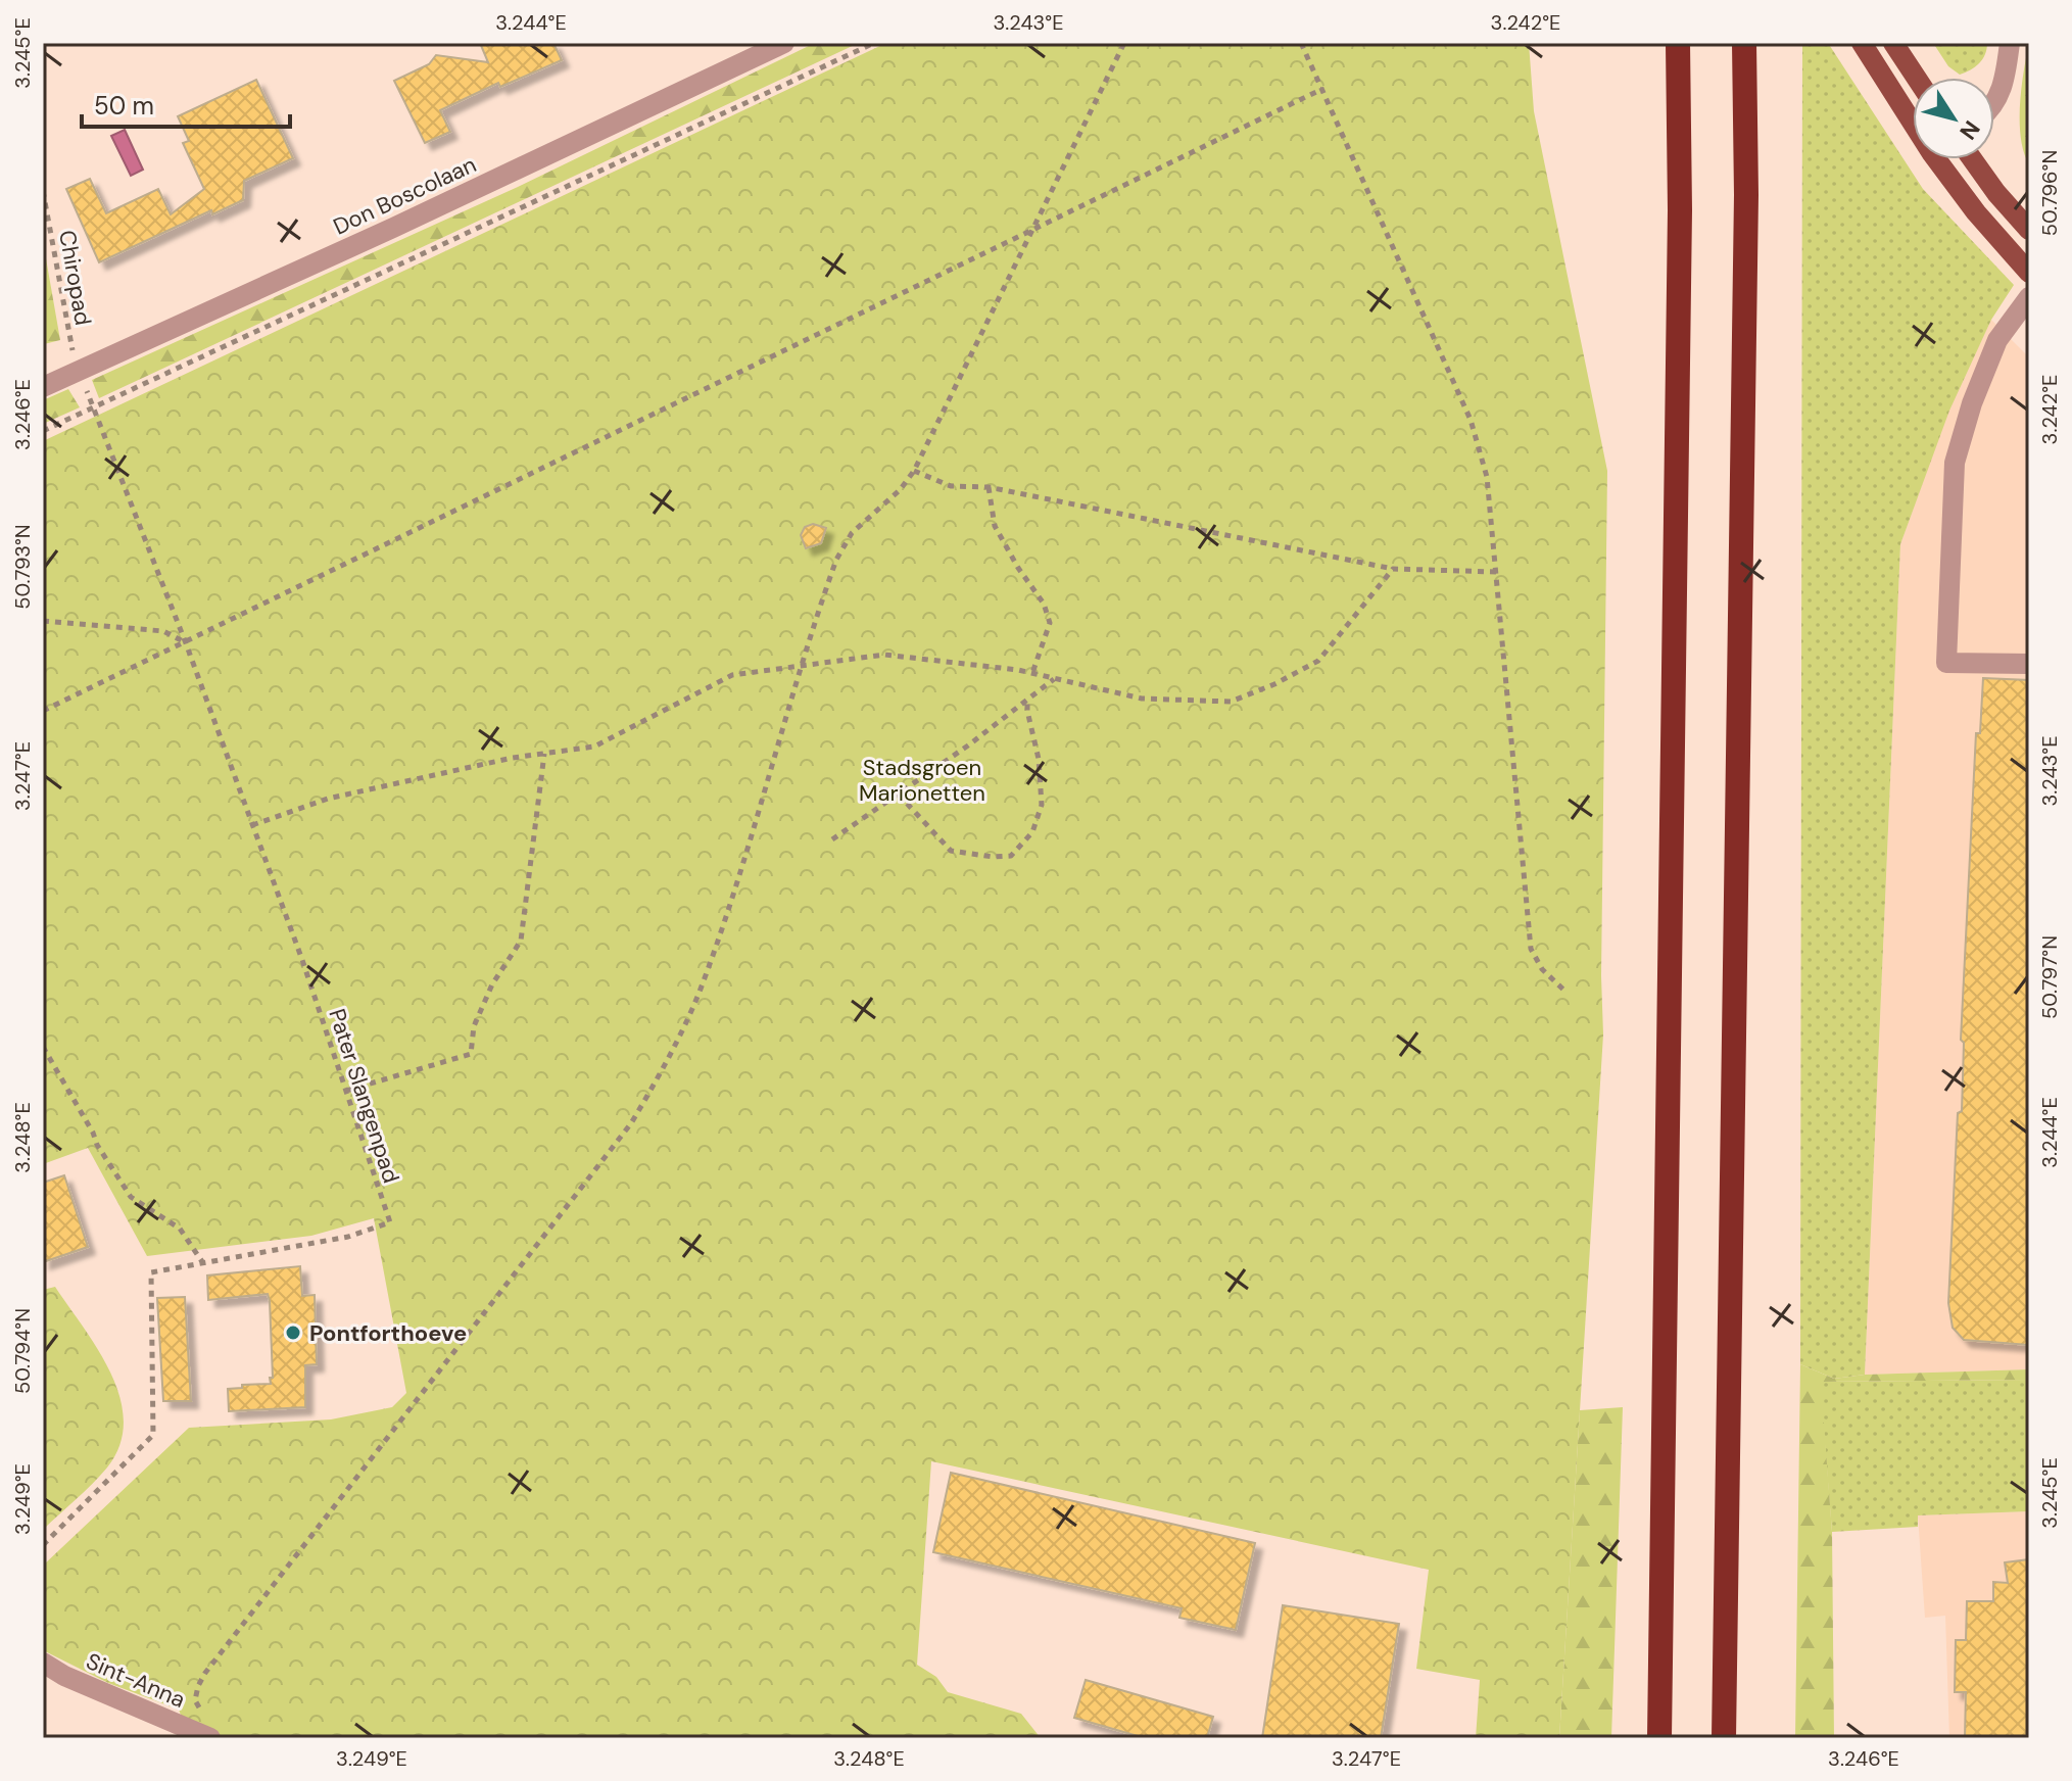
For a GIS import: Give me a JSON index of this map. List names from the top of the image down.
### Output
{
  "streets": {
    "street": ["Don Boscolaan", "Sint-Anna"],
    "path": ["Chiropad", "Pater Slangenpad"]
  },
  "crossings": [
    ["Don Boscolaan", "Chiropad"]
  ],
  "parks": ["Stadsgroen Marionetten"],
  "places": ["Pontforthoeve"],
  "scale_bar": "50 m",
  "north": "bottom right",
  "coordinates": [
    "3.244°E",
    "3.243°E",
    "3.242°E",
    "3.245°E",
    "50.796°N",
    "3.246°E",
    "50.793°N",
    "3.247°E",
    "50.797°N",
    "3.248°E",
    "50.794°N",
    "3.249°E"
  ]
}
